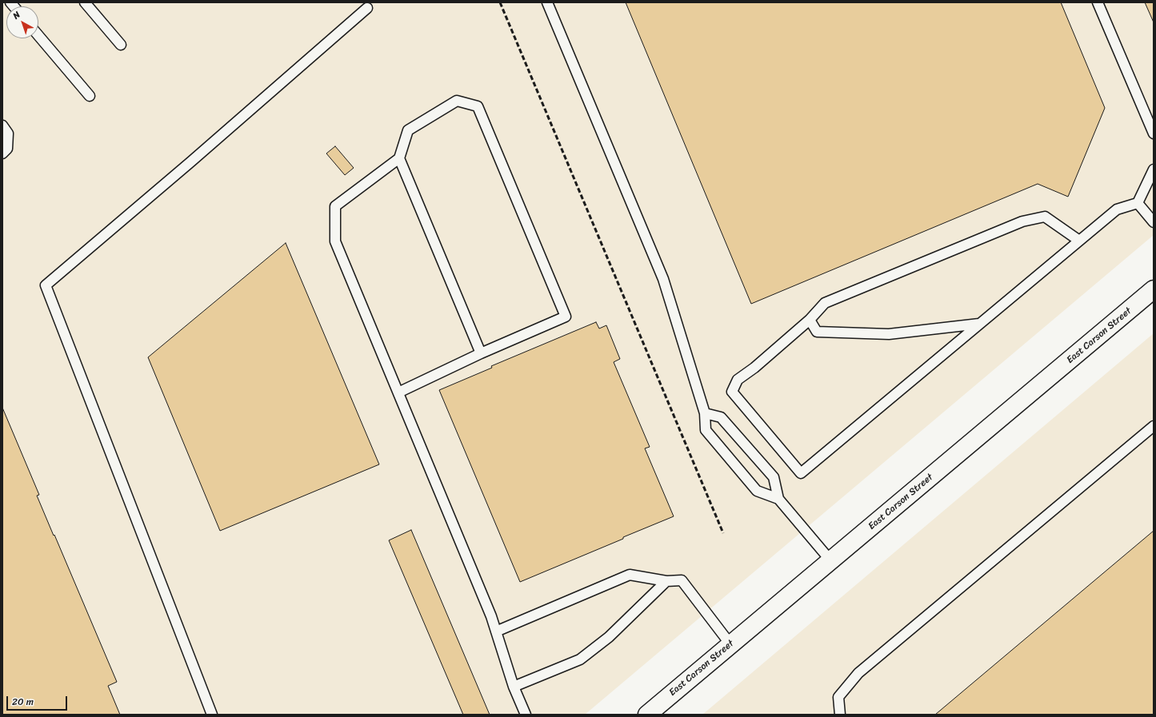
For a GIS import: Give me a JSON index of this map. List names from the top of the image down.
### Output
{
  "streets": {
    "main road": ["East Carson Street"]
  },
  "scale_bar": "20 m",
  "north": "top left"
}
